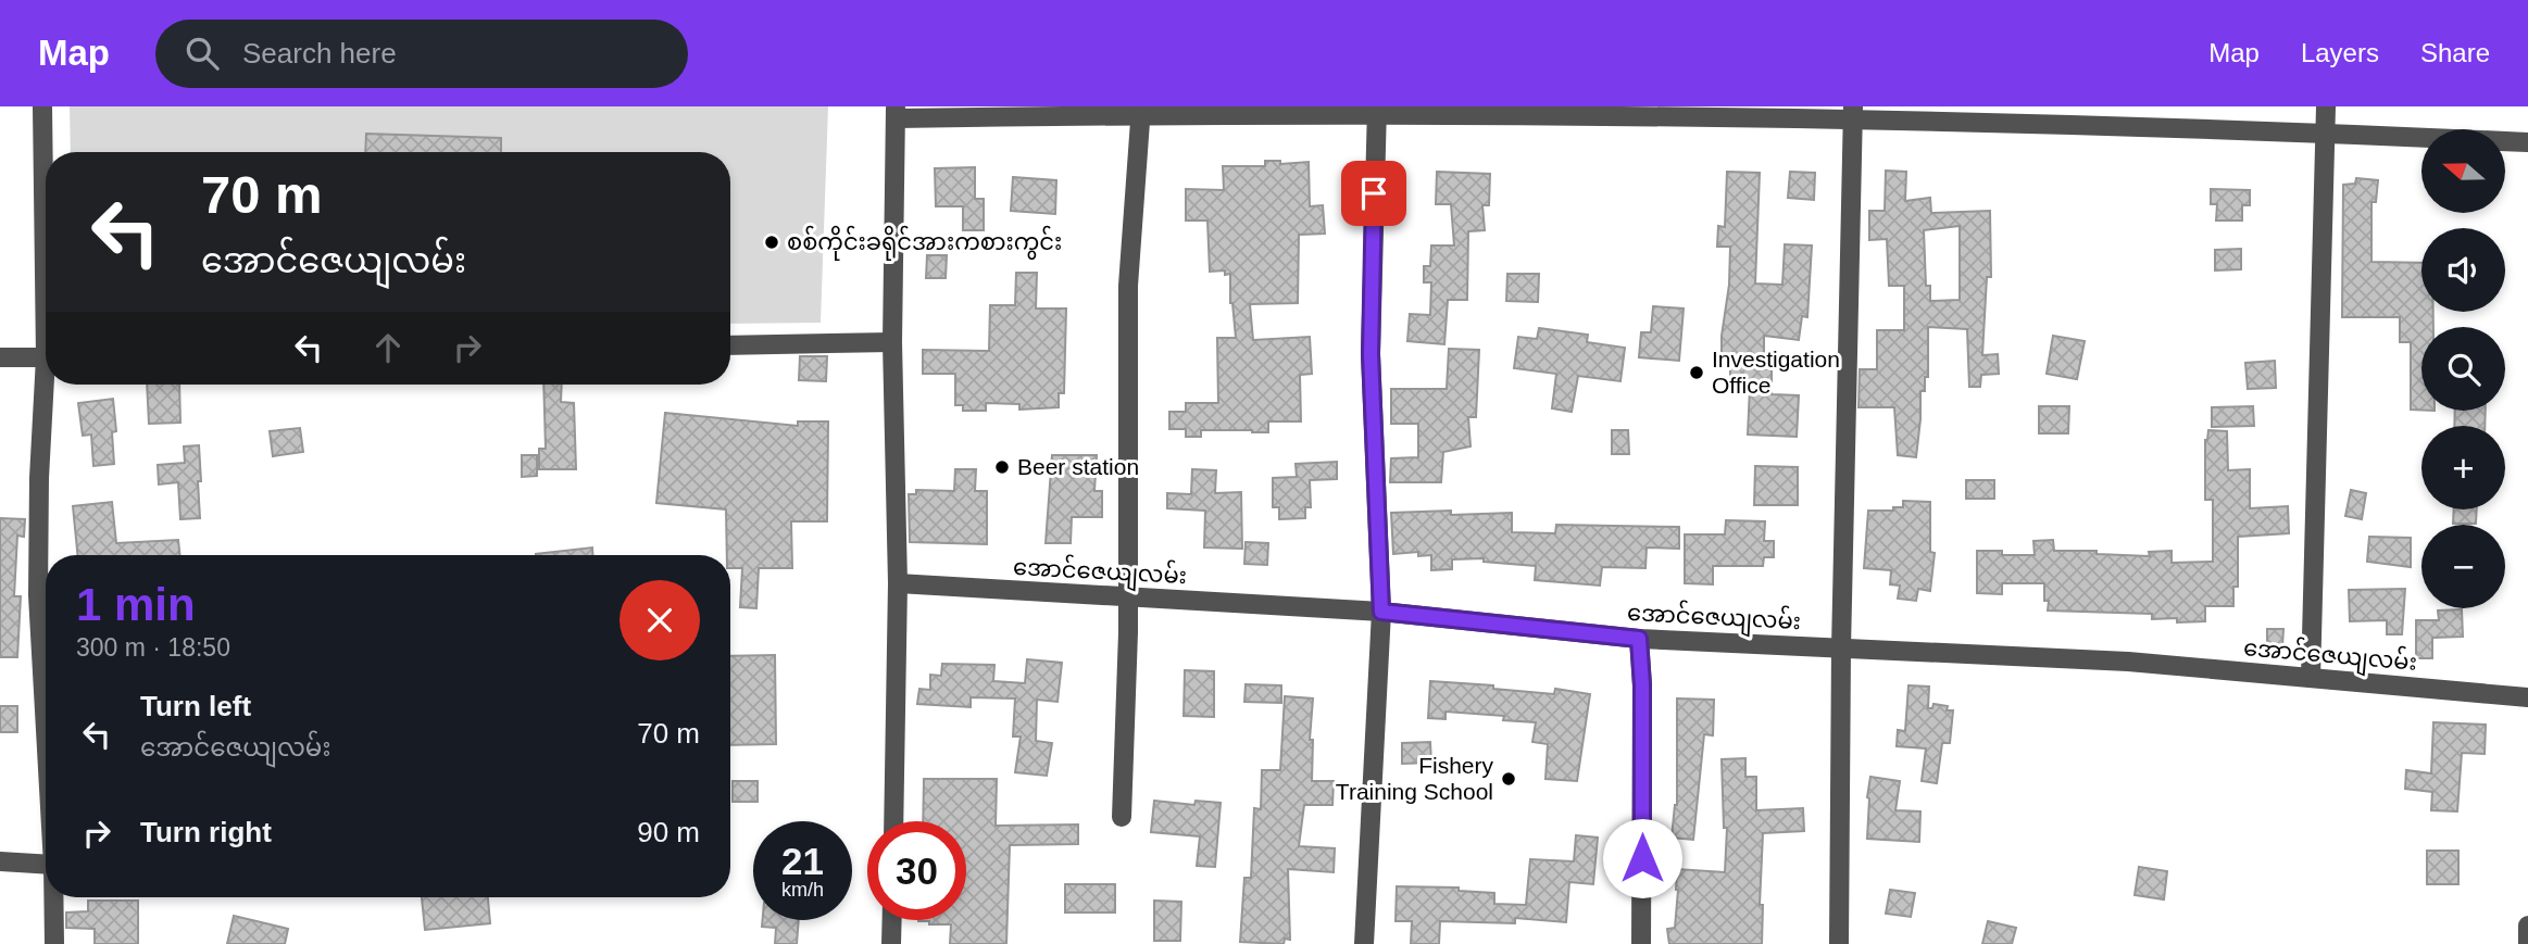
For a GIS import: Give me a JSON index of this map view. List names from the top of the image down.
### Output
{
  "streets": {
    "street": ["အောင်ဇေယျလမ်း"]
  },
  "places": [
    "စစ်ကိုင်းခရိုင်အားကစားကွင်း",
    "Investigation Office",
    "Beer station",
    "Fishery Training School"
  ],
  "north": "left",
  "page": {
    "header": "Map",
    "search": "Search here",
    "nav": ["Map", "Layers", "Share"],
    "map_buttons": ["+", "−"],
    "turn": ["70 m", "အောင်ဇေယျလမ်း"],
    "heading": ["1 min", "300 m · 18:50"],
    "list": [
      {
        "name": "Turn left",
        "note": "အောင်ဇေယျလမ်း",
        "value": "70 m"
      },
      {
        "name": "Turn right",
        "value": "90 m"
      }
    ],
    "speed": "21 km/h",
    "limit": "30"
  }
}
